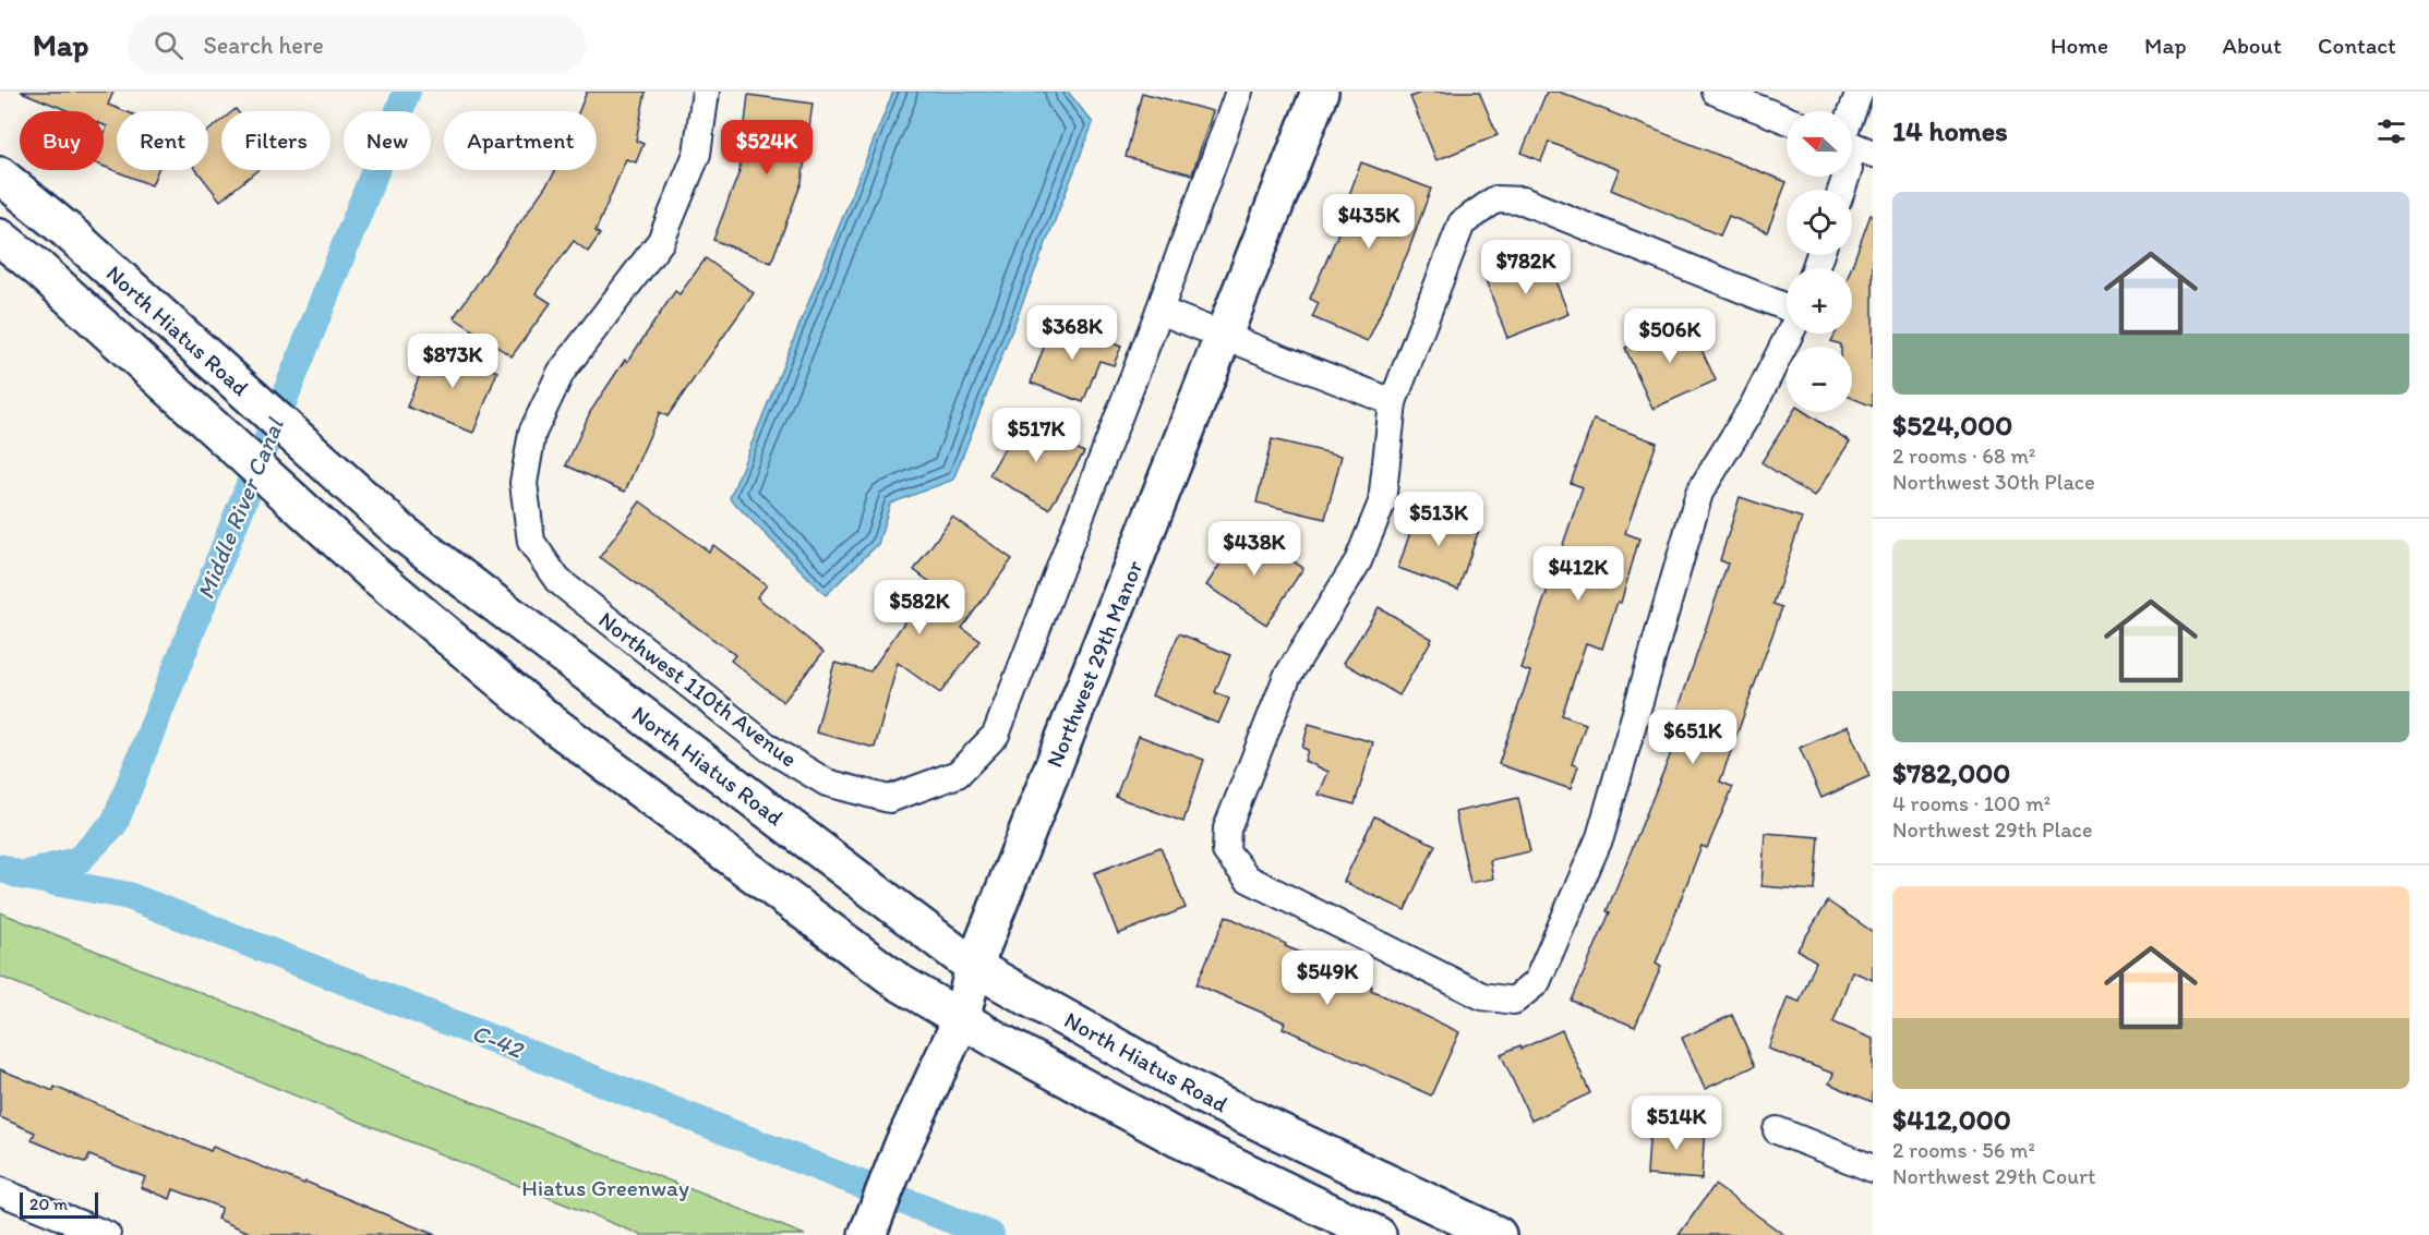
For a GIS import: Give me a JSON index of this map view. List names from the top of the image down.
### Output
{
  "streets": {
    "main road": ["North Hiatus Road", "Northwest 29th Manor"],
    "street": ["Northwest 110th Avenue"]
  },
  "crossings": [
    ["North Hiatus Road", "Northwest 29th Manor"]
  ],
  "water": ["Middle River Canal", "C-42"],
  "parks": ["Hiatus Greenway"],
  "scale_bar": "20 m",
  "north": "left",
  "page": {
    "header": "Map",
    "search": "Search here",
    "nav": [
      "Home",
      "Map",
      "About",
      "Contact"
    ],
    "heading": "14 homes",
    "map_buttons": ["+", "−"],
    "chip": [
      "Buy",
      "Rent",
      "Filters",
      "New",
      "Apartment"
    ],
    "price": [
      "$524K",
      "$435K",
      "$782K",
      "$368K",
      "$506K",
      "$873K",
      "$517K",
      "$513K",
      "$438K",
      "$412K",
      "$582K",
      "$651K",
      "$549K",
      "$514K"
    ],
    "list": [
      {
        "name": "$524,000",
        "note": "2 rooms · 68 m² · Northwest 30th Place"
      },
      {
        "name": "$782,000",
        "note": "4 rooms · 100 m² · Northwest 29th Place"
      },
      {
        "name": "$412,000",
        "note": "2 rooms · 56 m² · Northwest 29th Court"
      }
    ],
    "scale": "20 m"
  }
}
